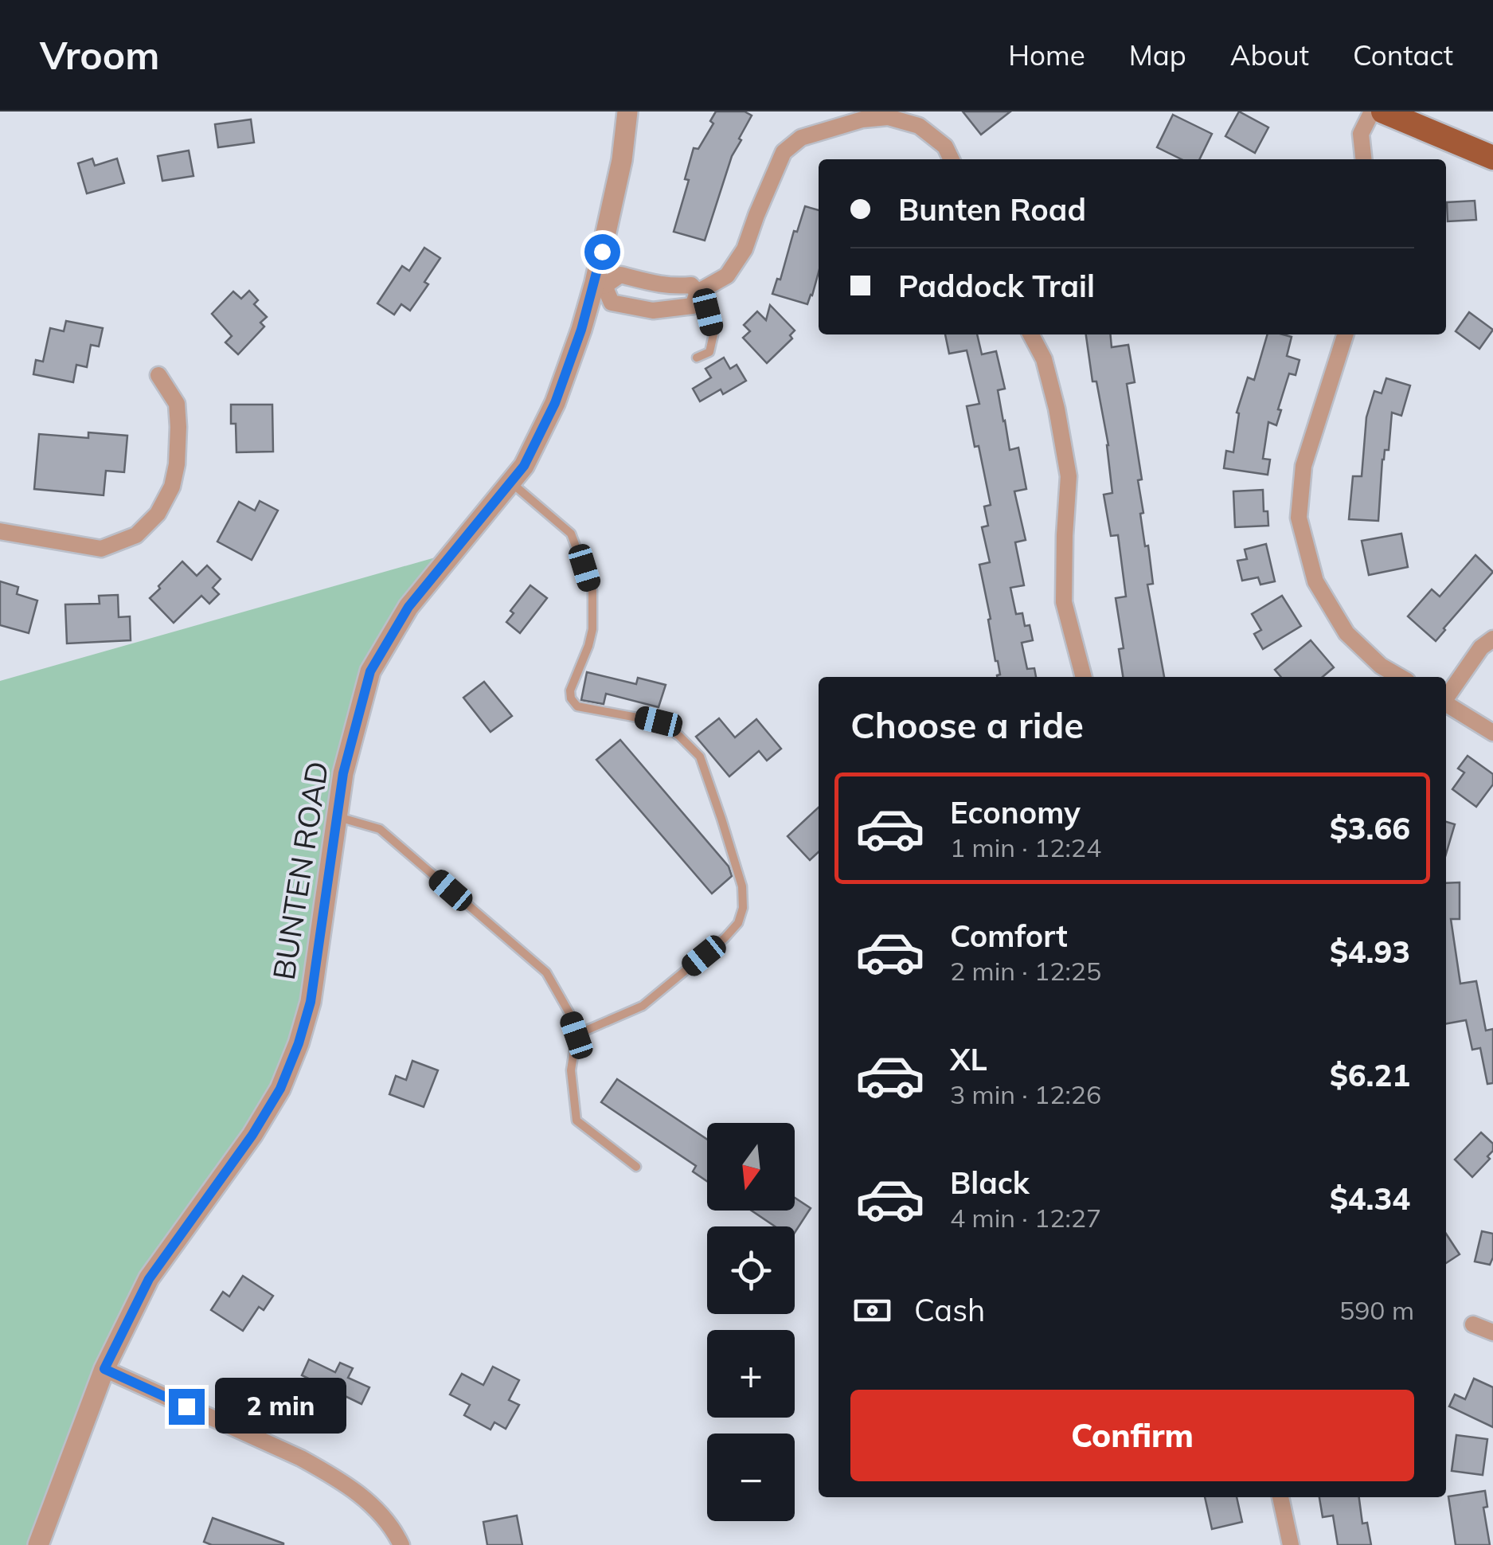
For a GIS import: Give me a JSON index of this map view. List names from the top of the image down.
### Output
{
  "streets": {
    "street": ["BUNTEN ROAD"]
  },
  "north": "bottom",
  "page": {
    "header": "Vroom",
    "nav": [
      "Home",
      "Map",
      "About",
      "Contact"
    ],
    "banner": ["Bunten Road", "Paddock Trail"],
    "heading": "Choose a ride",
    "list": [
      {
        "name": "Economy",
        "note": "1 min · 12:24",
        "value": "$3.66"
      },
      {
        "name": "Comfort",
        "note": "2 min · 12:25",
        "value": "$4.93"
      },
      {
        "name": "XL",
        "note": "3 min · 12:26",
        "value": "$6.21"
      },
      {
        "name": "Black",
        "note": "4 min · 12:27",
        "value": "$4.34"
      }
    ],
    "map_buttons": ["+", "−"],
    "pay": ["Cash", "590 m"],
    "buttons": "Confirm",
    "bubble": "2 min"
  }
}
